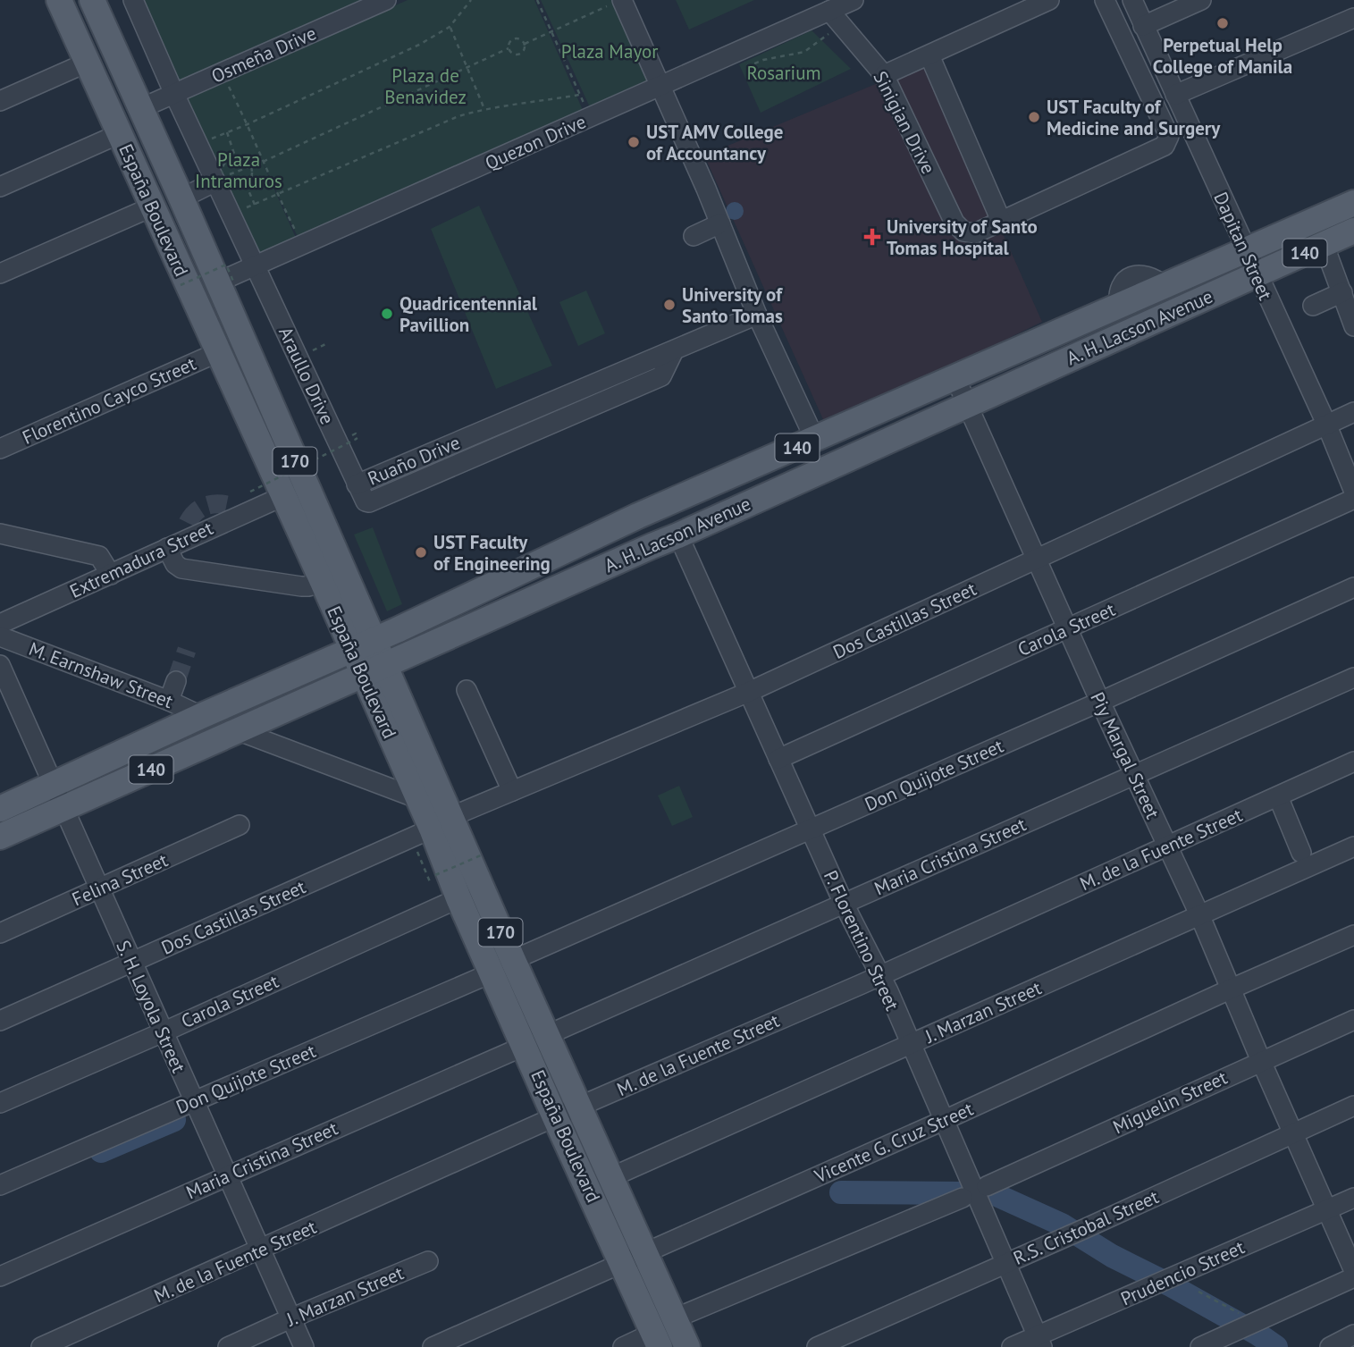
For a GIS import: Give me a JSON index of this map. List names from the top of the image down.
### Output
{
  "streets": {
    "main road": [
      "España Boulevard",
      "140",
      "A. H. Lacson Avenue",
      "170"
    ],
    "street": [
      "Osmeña Drive",
      "Sinigian Drive",
      "Quezon Drive",
      "Dapitan Street",
      "Araullo Drive",
      "Florentino Cayco Street",
      "Ruaño Drive",
      "Extremadura Street",
      "Dos Castillas Street",
      "Carola Street",
      "M. Earnshaw Street",
      "Piy Margal Street",
      "Don Quijote Street",
      "M. de la Fuente Street",
      "Maria Cristina Street",
      "Felina Street",
      "P. Florentino Street",
      "S. H. Loyola Street",
      "J. Marzan Street",
      "Miguelin Street",
      "Vicente G. Cruz Street",
      "R.S. Cristobal Street",
      "Prudencio Street"
    ]
  },
  "crossings": [
    ["Osmeña Drive", "España Boulevard"],
    ["Sinigian Drive", "Quezon Drive"],
    ["Quezon Drive", "España Boulevard"],
    ["Quezon Drive", "Araullo Drive"],
    ["España Boulevard", "A. H. Lacson Avenue"],
    ["España Boulevard", "Florentino Cayco Street"],
    ["España Boulevard", "Extremadura Street"],
    ["España Boulevard", "Dos Castillas Street"],
    ["España Boulevard", "Carola Street"],
    ["España Boulevard", "Don Quijote Street"],
    ["España Boulevard", "M. de la Fuente Street"],
    ["España Boulevard", "Maria Cristina Street"],
    ["España Boulevard", "J. Marzan Street"],
    ["España Boulevard", "Miguelin Street"],
    ["España Boulevard", "Vicente G. Cruz Street"],
    ["Dapitan Street", "A. H. Lacson Avenue"],
    ["Dapitan Street", "Dos Castillas Street"],
    ["A. H. Lacson Avenue", "M. Earnshaw Street"],
    ["A. H. Lacson Avenue", "Piy Margal Street"],
    ["A. H. Lacson Avenue", "P. Florentino Street"],
    ["A. H. Lacson Avenue", "S. H. Loyola Street"],
    ["Araullo Drive", "Ruaño Drive"],
    ["Dos Castillas Street", "Piy Margal Street"],
    ["Dos Castillas Street", "P. Florentino Street"],
    ["Dos Castillas Street", "S. H. Loyola Street"],
    ["Carola Street", "Piy Margal Street"],
    ["Carola Street", "P. Florentino Street"],
    ["Carola Street", "S. H. Loyola Street"],
    ["Piy Margal Street", "Don Quijote Street"],
    ["Piy Margal Street", "M. de la Fuente Street"],
    ["Piy Margal Street", "Maria Cristina Street"],
    ["Piy Margal Street", "J. Marzan Street"],
    ["Piy Margal Street", "Miguelin Street"],
    ["Piy Margal Street", "Vicente G. Cruz Street"],
    ["Piy Margal Street", "R.S. Cristobal Street"],
    ["Piy Margal Street", "Prudencio Street"],
    ["Don Quijote Street", "P. Florentino Street"],
    ["Don Quijote Street", "S. H. Loyola Street"],
    ["M. de la Fuente Street", "P. Florentino Street"],
    ["M. de la Fuente Street", "S. H. Loyola Street"],
    ["Maria Cristina Street", "P. Florentino Street"],
    ["Maria Cristina Street", "S. H. Loyola Street"],
    ["Felina Street", "S. H. Loyola Street"],
    ["P. Florentino Street", "J. Marzan Street"],
    ["P. Florentino Street", "Miguelin Street"],
    ["P. Florentino Street", "Vicente G. Cruz Street"],
    ["P. Florentino Street", "R.S. Cristobal Street"],
    ["P. Florentino Street", "Prudencio Street"],
    ["S. H. Loyola Street", "J. Marzan Street"]
  ],
  "parks": [
    "Plaza Mayor",
    "Rosarium",
    "Plaza de Benavidez",
    "Plaza Intramuros"
  ],
  "places": {
    "other": [
      "Perpetual Help College of Manila",
      "UST Faculty of Medicine and Surgery",
      "UST AMV College of Accountancy",
      "University of Santo Tomas",
      "Quadricentennial Pavillion",
      "UST Faculty of Engineering"
    ],
    "health": ["University of Santo Tomas Hospital"]
  }
}
